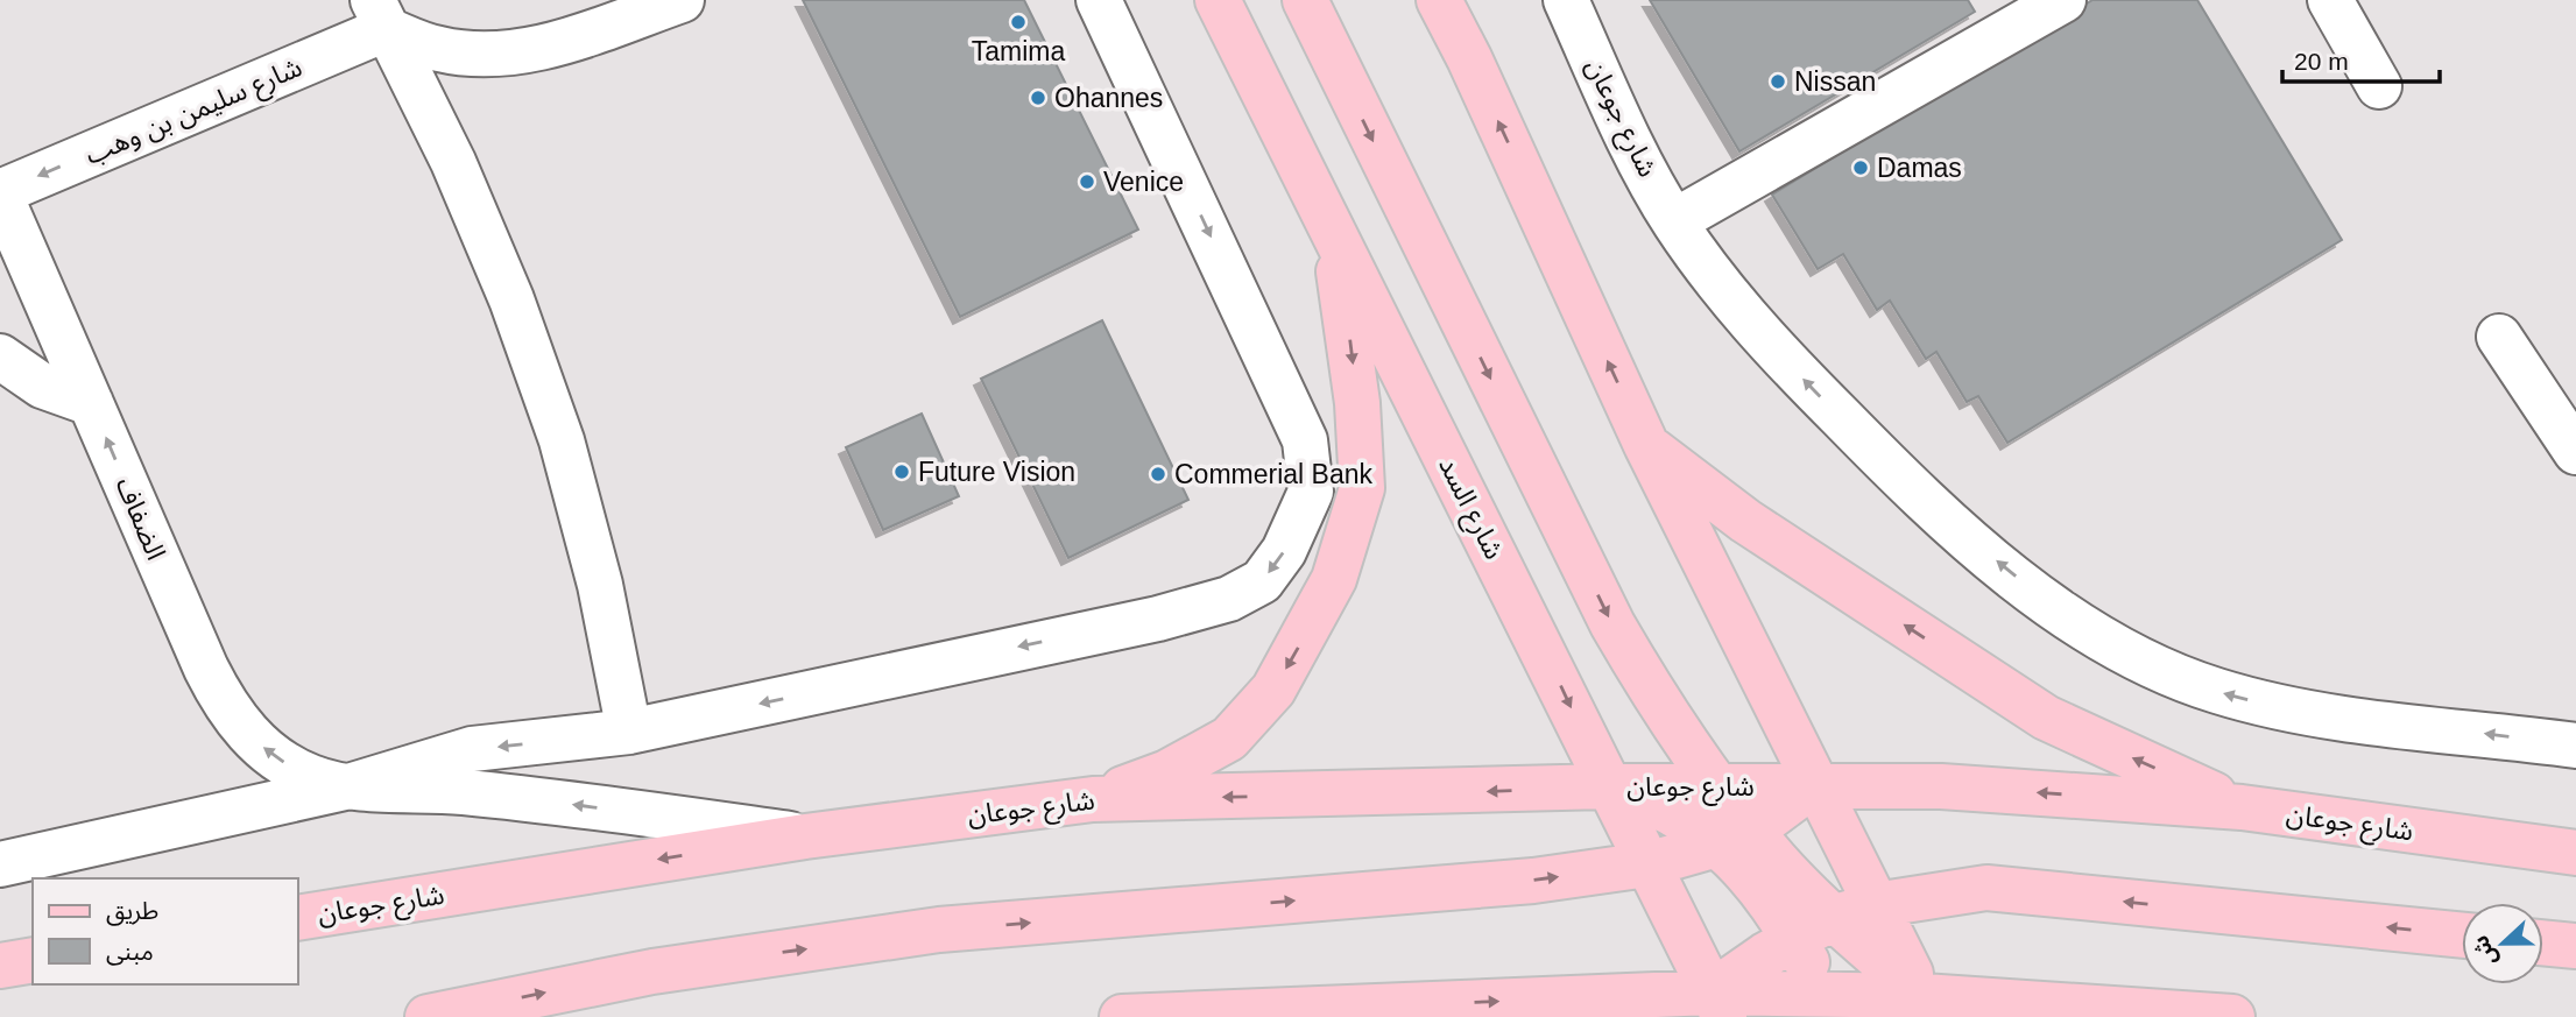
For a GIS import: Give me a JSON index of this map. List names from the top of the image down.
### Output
{
  "streets": {
    "main road": ["شارع جوعان", "شارع السد"],
    "street": ["شارع سليمن بن وهب", "الضفاف"]
  },
  "crossings": [
    ["شارع سليمن بن وهب", "الضفاف"],
    ["شارع جوعان", "شارع السد"],
    ["شارع جوعان", "الضفاف"]
  ],
  "one_way": ["شارع سليمن بن وهب", "الضفاف"],
  "places": [
    "Tamima",
    "Nissan",
    "Ohannes",
    "Damas",
    "Venice",
    "Future Vision",
    "Commerial Bank"
  ],
  "legend": ["طريق", "مبنى"],
  "scale_bar": "20 m",
  "north": "left"
}
